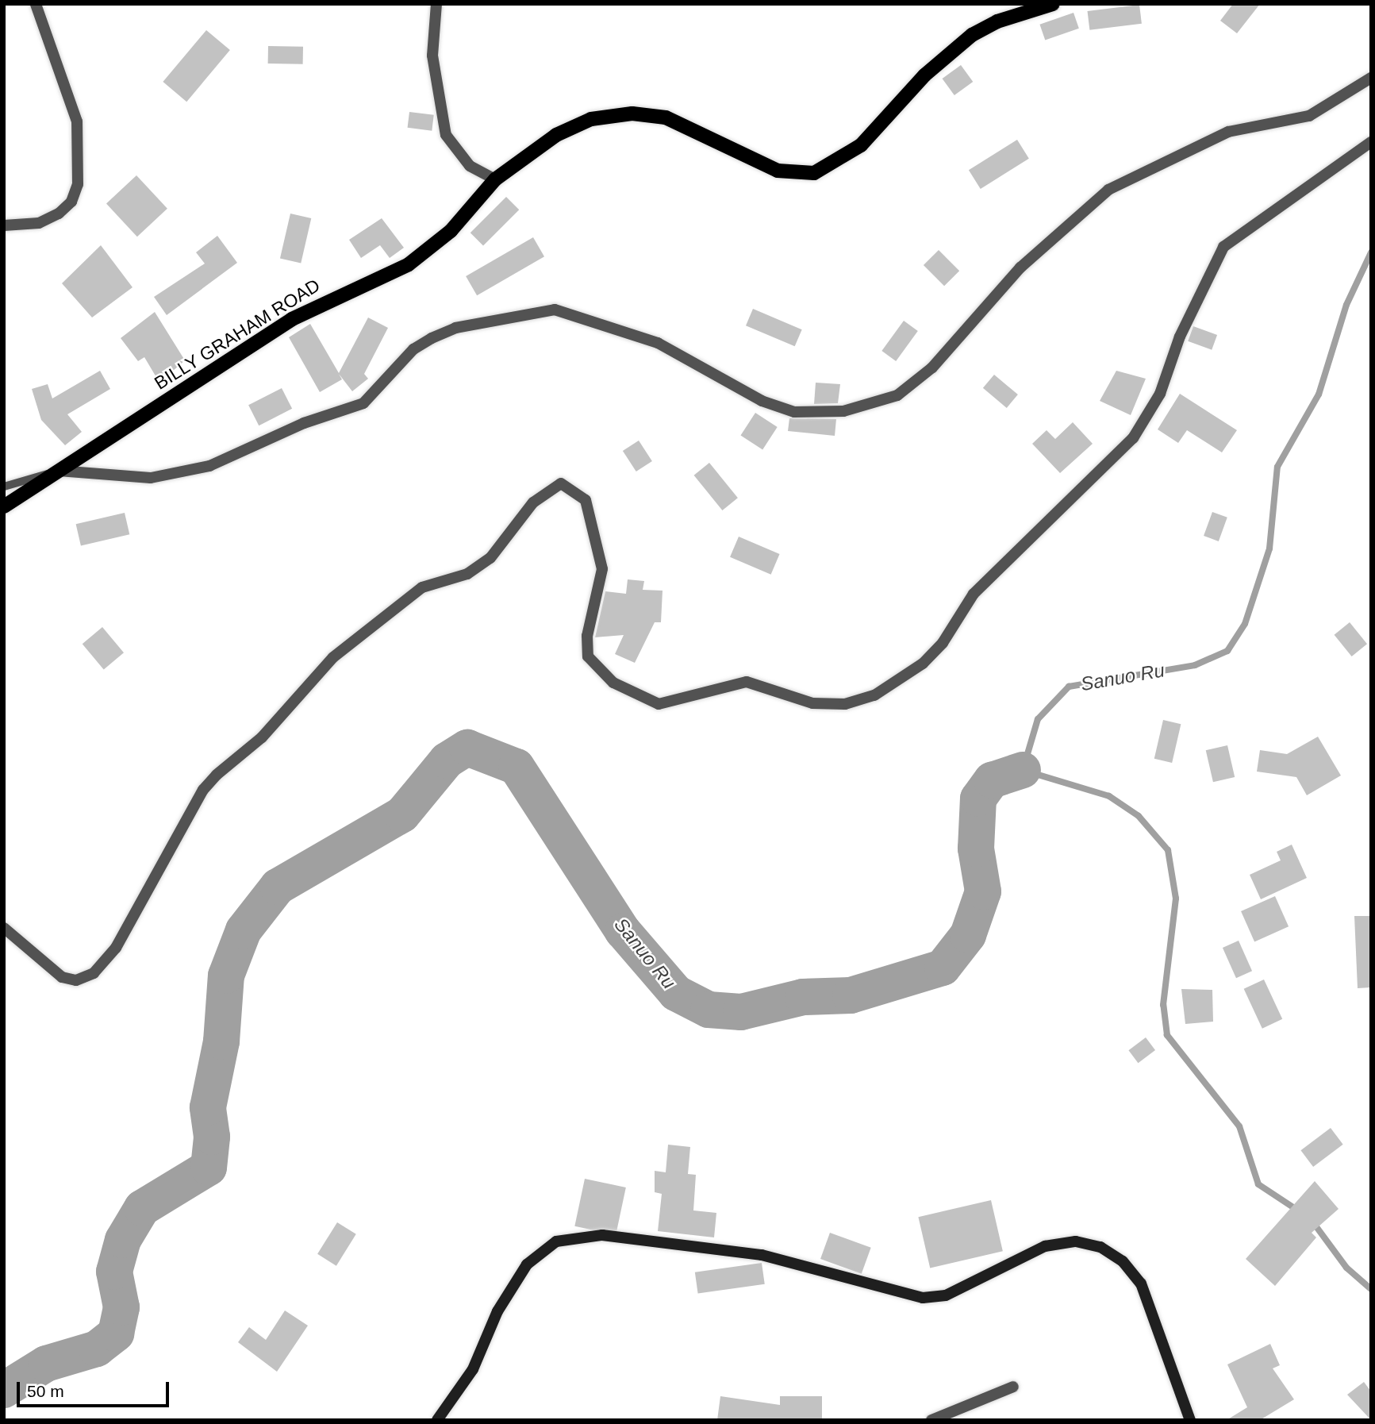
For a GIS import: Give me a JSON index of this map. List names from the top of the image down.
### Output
{
  "streets": {
    "main road": ["BILLY GRAHAM ROAD"]
  },
  "water": ["Sanuo Ru"],
  "scale_bar": "50 m"
}
